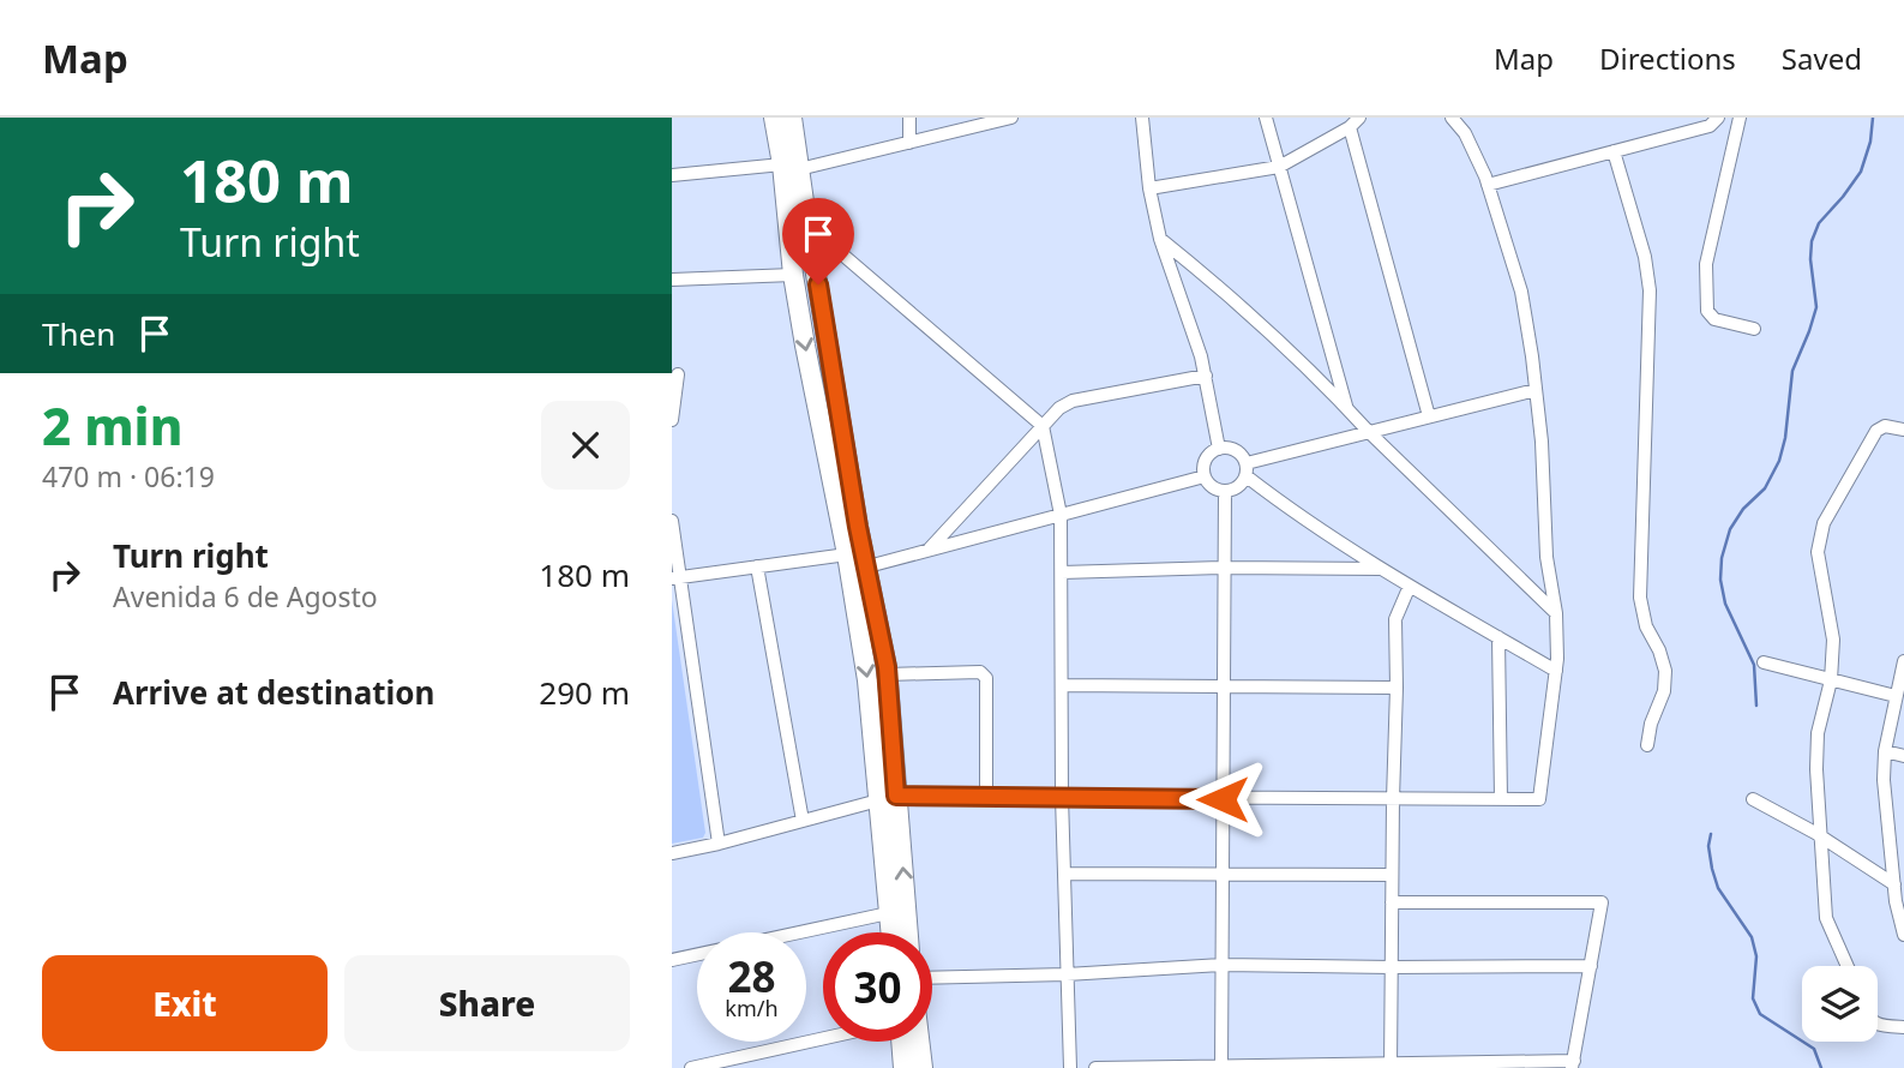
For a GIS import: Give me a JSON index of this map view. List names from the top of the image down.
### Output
{
  "page": {
    "header": "Map",
    "nav": ["Map", "Directions", "Saved"],
    "turn": ["180 m", "Turn right"],
    "then": "Then",
    "heading": ["2 min", "470 m · 06:19"],
    "list": [
      {
        "name": "Turn right",
        "note": "Avenida 6 de Agosto",
        "value": "180 m"
      },
      {
        "name": "Arrive at destination",
        "value": "290 m"
      }
    ],
    "speed": "28 km/h",
    "limit": "30",
    "buttons": ["Exit", "Share"]
  }
}
